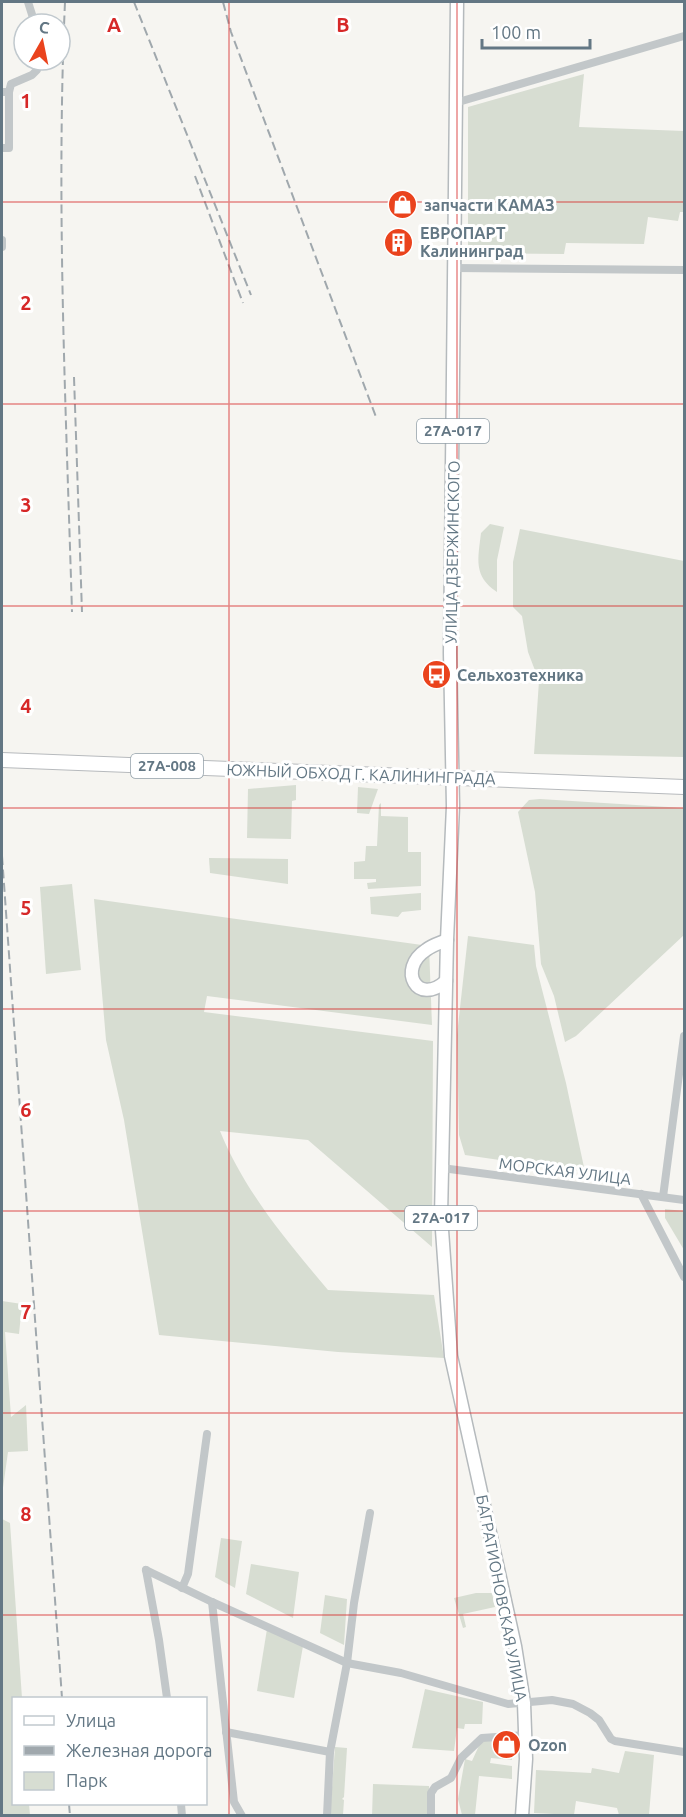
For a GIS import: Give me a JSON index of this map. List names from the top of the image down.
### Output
{
  "streets": {
    "highway": ["27А-008", "ЮЖНЫЙ ОБХОД Г. КАЛИНИНГРАДА"],
    "main road": ["27А-017", "УЛИЦА ДЗЕРЖИНСКОГО", "БАГРАТИОНОВСКАЯ УЛИЦА"],
    "street": ["МОРСКАЯ УЛИЦА"]
  },
  "crossings": [
    ["27А-017", "УЛИЦА ДЗЕРЖИНСКОГО"],
    ["27А-017", "ЮЖНЫЙ ОБХОД Г. КАЛИНИНГРАДА"],
    ["27А-017", "МОРСКАЯ УЛИЦА"],
    ["27А-017", "БАГРАТИОНОВСКАЯ УЛИЦА"],
    ["УЛИЦА ДЗЕРЖИНСКОГО", "ЮЖНЫЙ ОБХОД Г. КАЛИНИНГРАДА"],
    ["МОРСКАЯ УЛИЦА", "БАГРАТИОНОВСКАЯ УЛИЦА"]
  ],
  "places": {
    "shop": ["запчасти КАМАЗ", "Ozon"],
    "building": ["ЕВРОПАРТ Калининград"],
    "bus stop": ["Сельхозтехника"]
  },
  "legend": ["Улица", "Железная дорога", "Парк"],
  "scale_bar": "100 m",
  "north": "top",
  "grid": {
    "columns": ["A", "B"],
    "rows": [
      "1",
      "2",
      "3",
      "4",
      "5",
      "6",
      "7",
      "8"
    ]
  }
}
